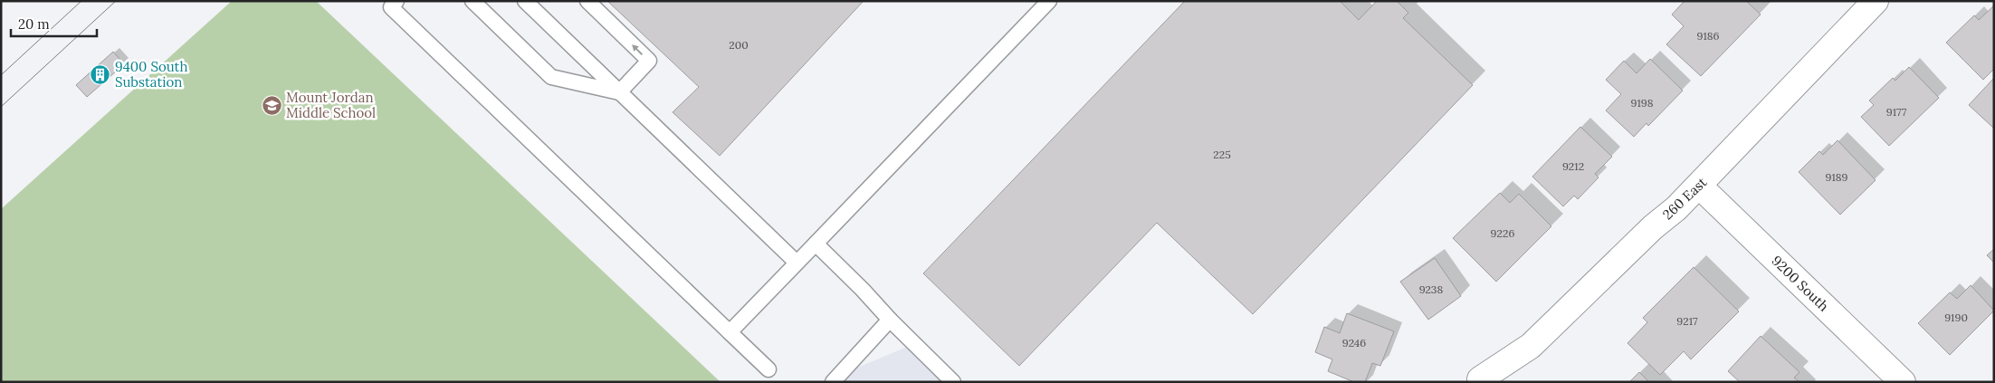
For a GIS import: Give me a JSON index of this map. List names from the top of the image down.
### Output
{
  "streets": {
    "street": ["260 East", "9200 South"]
  },
  "crossings": [
    ["260 East", "9200 South"]
  ],
  "places": {
    "building": ["9400 South Substation"],
    "school or university": ["Mount Jordan Middle School"]
  },
  "house_numbers": [
    "9186",
    "200",
    "9198",
    "9177",
    "225",
    "9212",
    "9189",
    "9226",
    "9238",
    "9190",
    "9217",
    "9246"
  ],
  "scale_bar": "20 m"
}
